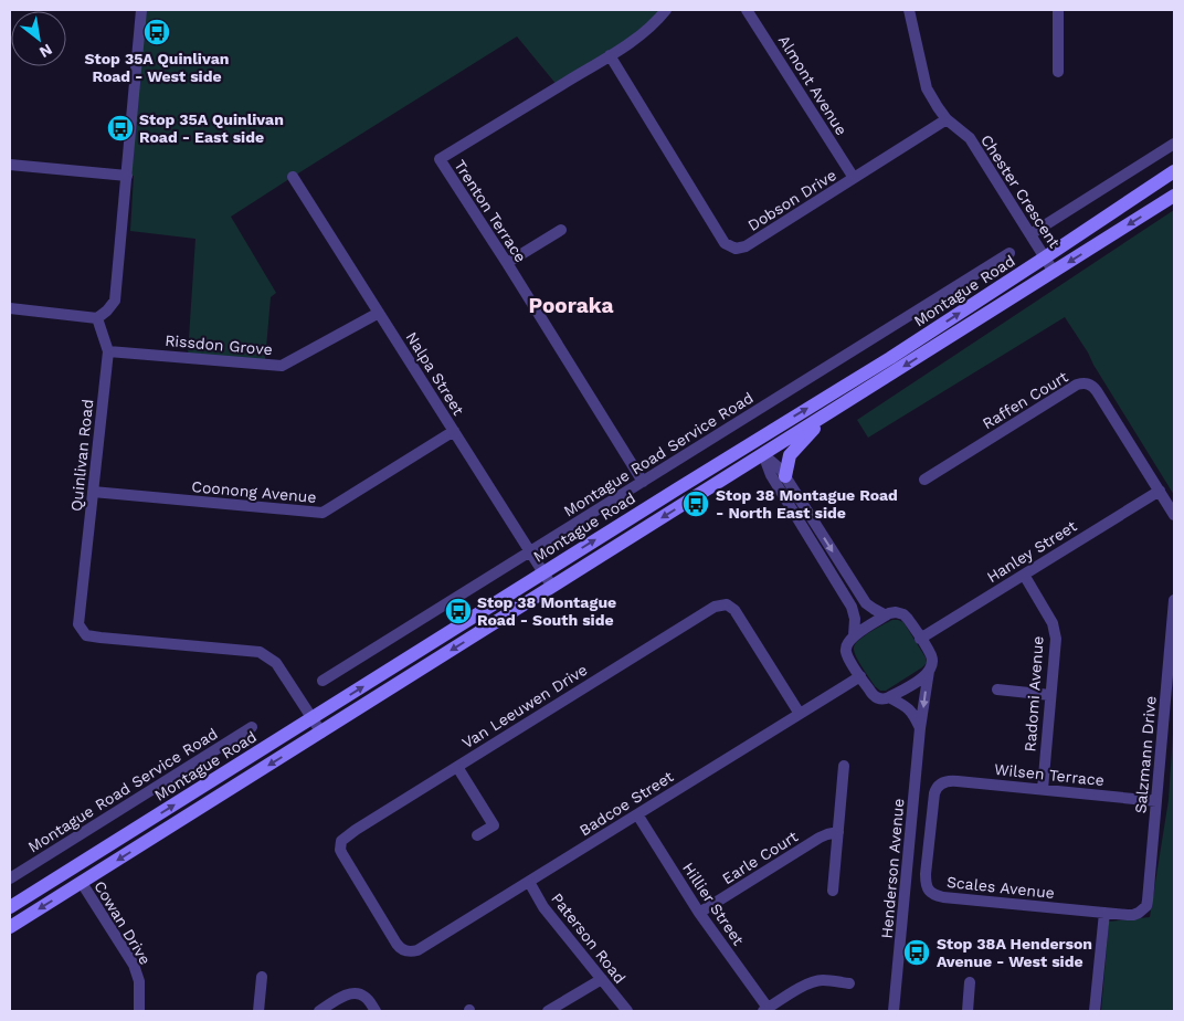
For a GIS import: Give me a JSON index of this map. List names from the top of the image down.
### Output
{
  "streets": {
    "main road": ["Montague Road"],
    "street": [
      "Almont Avenue",
      "Chester Crescent",
      "Dobson Drive",
      "Trenton Terrace",
      "Rissdon Grove",
      "Nalpa Street",
      "Raffen Court",
      "Montague Road Service Road",
      "Quinlivan Road",
      "Coonong Avenue",
      "Hanley Street",
      "Radomi Avenue",
      "Van Leeuwen Drive",
      "Salzmann Drive",
      "Wilsen Terrace",
      "Badcoe Street",
      "Earle Court",
      "Henderson Avenue",
      "Scales Avenue",
      "Hillier Street",
      "Cowan Drive",
      "Paterson Road"
    ]
  },
  "crossings": [
    ["Almont Avenue", "Dobson Drive"],
    ["Chester Crescent", "Dobson Drive"],
    ["Chester Crescent", "Montague Road"],
    ["Dobson Drive", "Trenton Terrace"],
    ["Trenton Terrace", "Montague Road Service Road"],
    ["Montague Road", "Nalpa Street"],
    ["Montague Road", "Quinlivan Road"],
    ["Montague Road", "Cowan Drive"],
    ["Rissdon Grove", "Nalpa Street"],
    ["Rissdon Grove", "Quinlivan Road"],
    ["Nalpa Street", "Montague Road Service Road"],
    ["Nalpa Street", "Coonong Avenue"],
    ["Raffen Court", "Hanley Street"],
    ["Quinlivan Road", "Coonong Avenue"],
    ["Hanley Street", "Radomi Avenue"],
    ["Hanley Street", "Badcoe Street"],
    ["Hanley Street", "Henderson Avenue"],
    ["Radomi Avenue", "Wilsen Terrace"],
    ["Van Leeuwen Drive", "Badcoe Street"],
    ["Salzmann Drive", "Wilsen Terrace"],
    ["Salzmann Drive", "Scales Avenue"],
    ["Wilsen Terrace", "Scales Avenue"],
    ["Badcoe Street", "Henderson Avenue"],
    ["Badcoe Street", "Hillier Street"],
    ["Badcoe Street", "Paterson Road"],
    ["Earle Court", "Hillier Street"]
  ],
  "districts": ["Pooraka"],
  "places": {
    "bus stop": [
      "Stop 35A Quinlivan Road - West side",
      "Stop 35A Quinlivan Road - East side",
      "Stop 38 Montague Road - North East side",
      "Stop 38 Montague Road - South side",
      "Stop 38A Henderson Avenue - West side"
    ]
  },
  "north": "bottom right"
}
